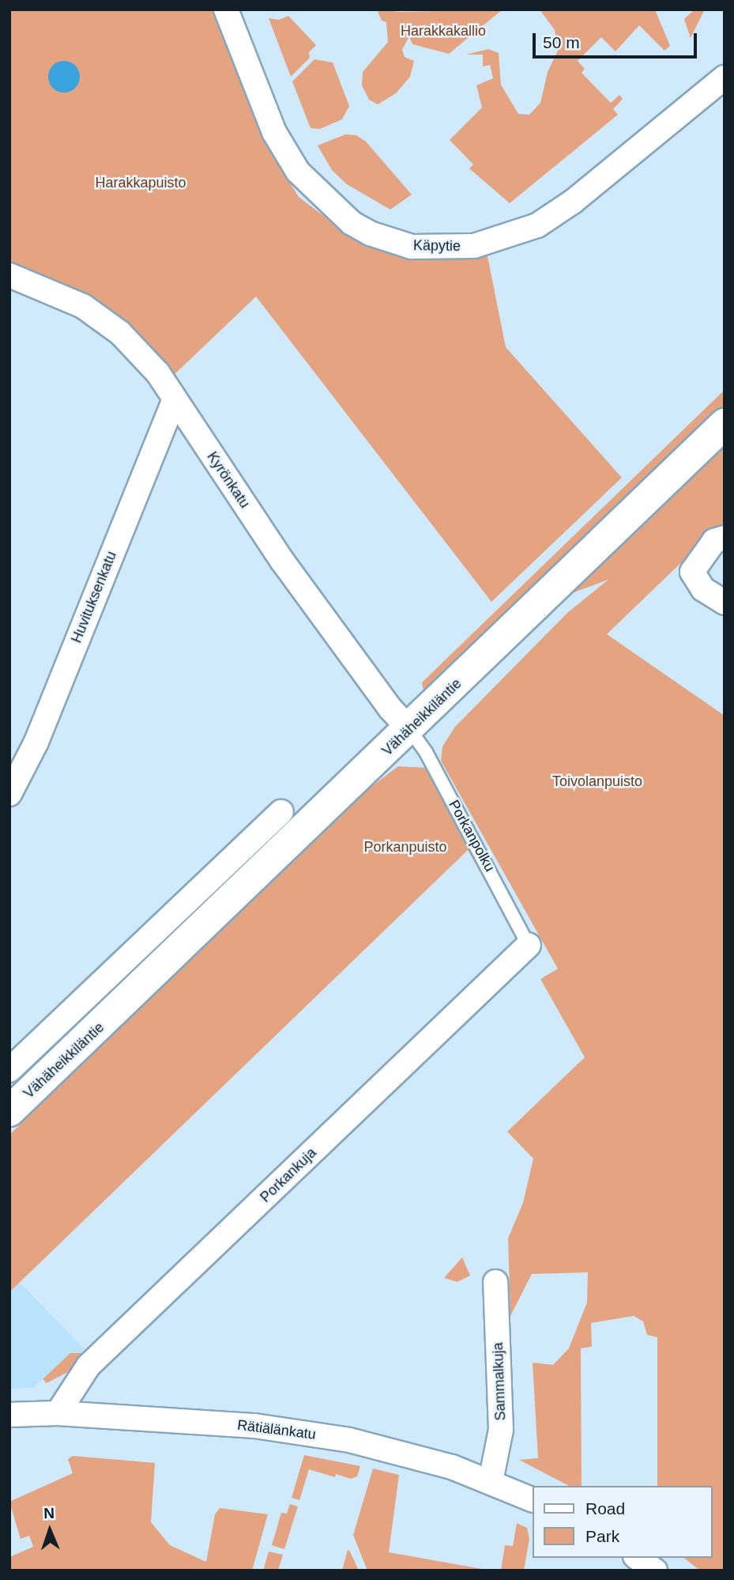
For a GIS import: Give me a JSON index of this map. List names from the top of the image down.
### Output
{
  "streets": {
    "street": [
      "Käpytie",
      "Kyrönkatu",
      "Huvituksenkatu",
      "Vähäheikkiläntie",
      "Porkankuja",
      "Sammalkuja",
      "Rätiälänkatu"
    ],
    "lane": ["Porkanpolku"]
  },
  "crossings": [
    ["Kyrönkatu", "Huvituksenkatu"],
    ["Kyrönkatu", "Vähäheikkiläntie"],
    ["Kyrönkatu", "Porkanpolku"],
    ["Vähäheikkiläntie", "Porkanpolku"],
    ["Porkanpolku", "Porkankuja"],
    ["Porkankuja", "Rätiälänkatu"],
    ["Sammalkuja", "Rätiälänkatu"]
  ],
  "parks": [
    "Harakkakallio",
    "Harakkapuisto",
    "Toivolanpuisto",
    "Porkanpuisto"
  ],
  "legend": ["Road", "Park"],
  "scale_bar": "50 m",
  "north": "top"
}
